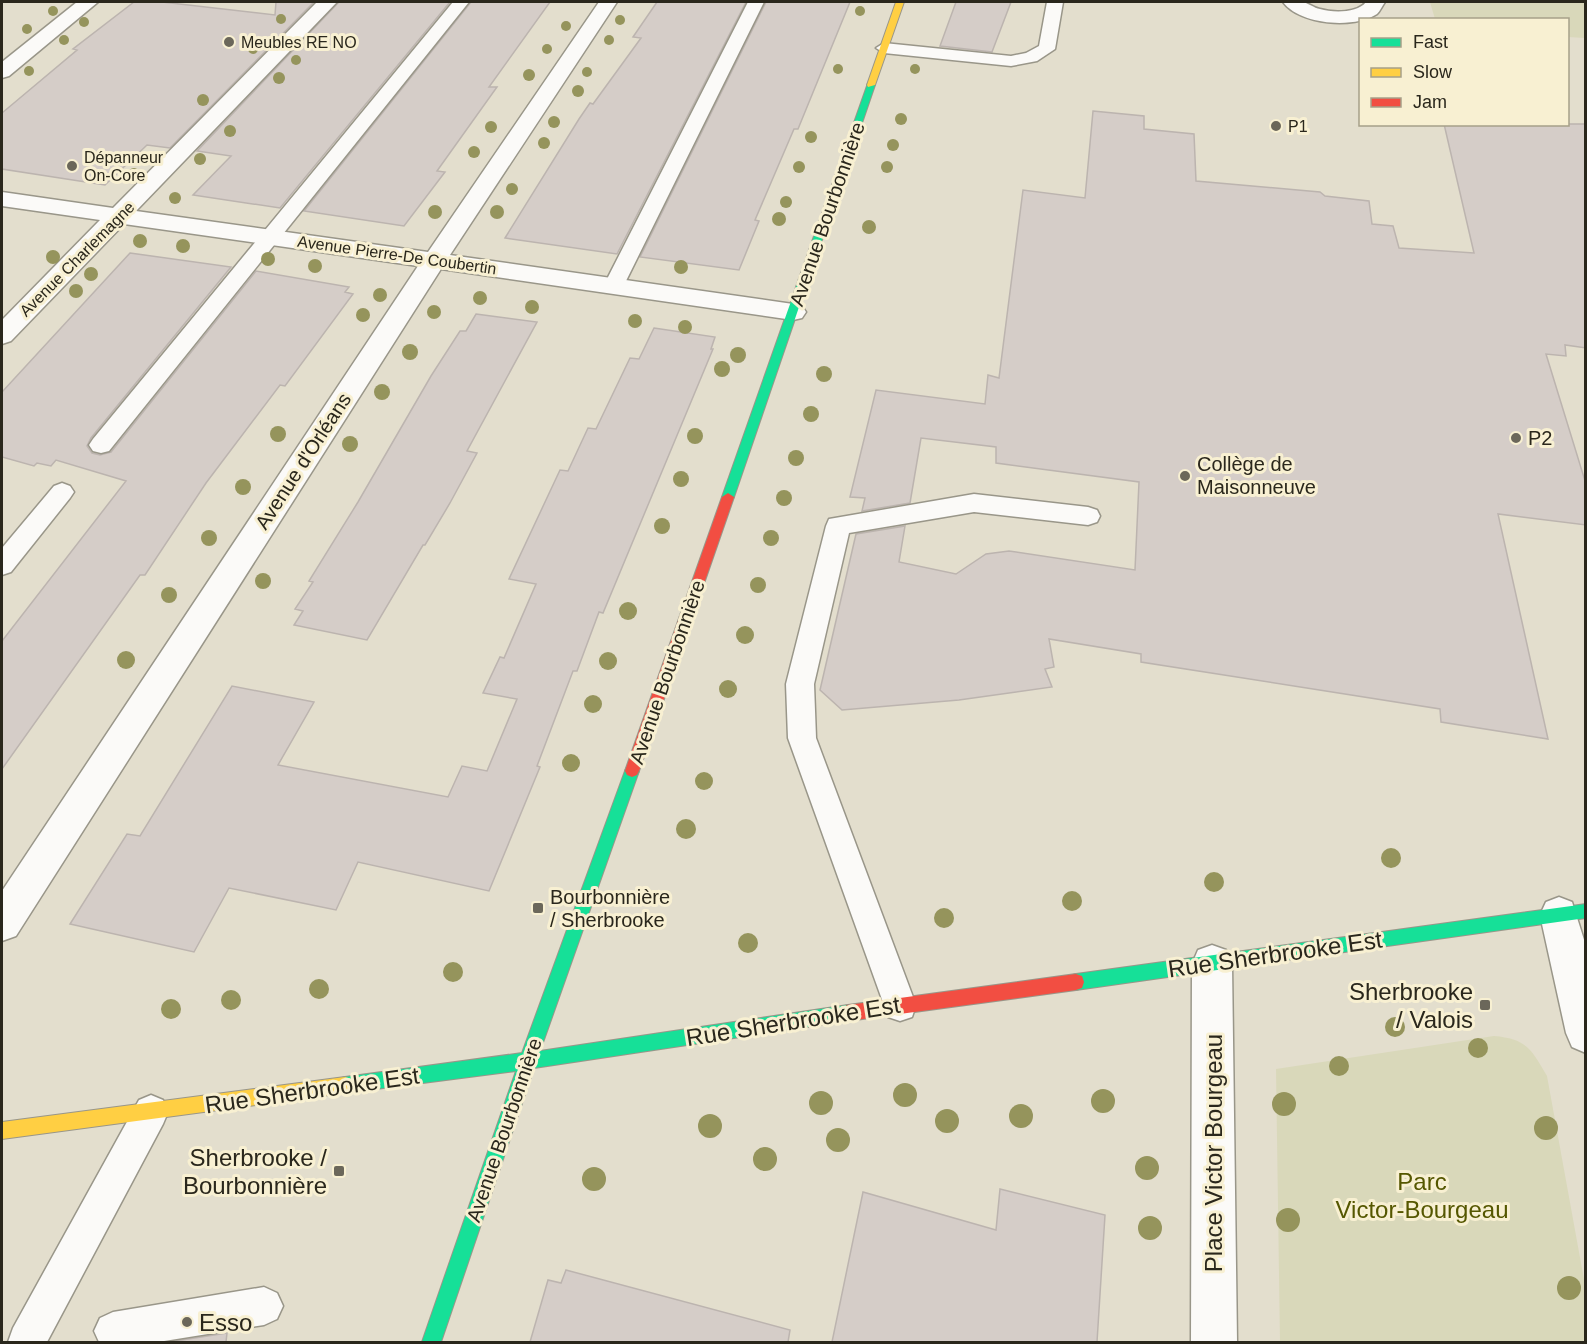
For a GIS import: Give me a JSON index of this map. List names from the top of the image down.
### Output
{
  "streets": {
    "street": [
      "Avenue Bourbonnière",
      "Avenue Pierre-De Coubertin",
      "Avenue Charlemagne",
      "Avenue d'Orléans",
      "Rue Sherbrooke Est",
      "Place Victor Bourgeau"
    ]
  },
  "crossings": [
    ["Avenue Bourbonnière", "Avenue Pierre-De Coubertin"],
    ["Avenue Bourbonnière", "Rue Sherbrooke Est"],
    ["Avenue Pierre-De Coubertin", "Avenue Charlemagne"],
    ["Avenue Pierre-De Coubertin", "Avenue d'Orléans"],
    ["Rue Sherbrooke Est", "Place Victor Bourgeau"]
  ],
  "parks": ["Parc Victor-Bourgeau"],
  "places": {
    "other": [
      "Meubles RE NO",
      "P1",
      "Dépanneur On-Core",
      "P2",
      "Collège de Maisonneuve",
      "Esso"
    ],
    "transit": ["Bourbonnière / Sherbrooke", "Sherbrooke / Valois", "Sherbrooke / Bourbonnière"]
  },
  "legend": ["Fast", "Slow", "Jam"]
}
